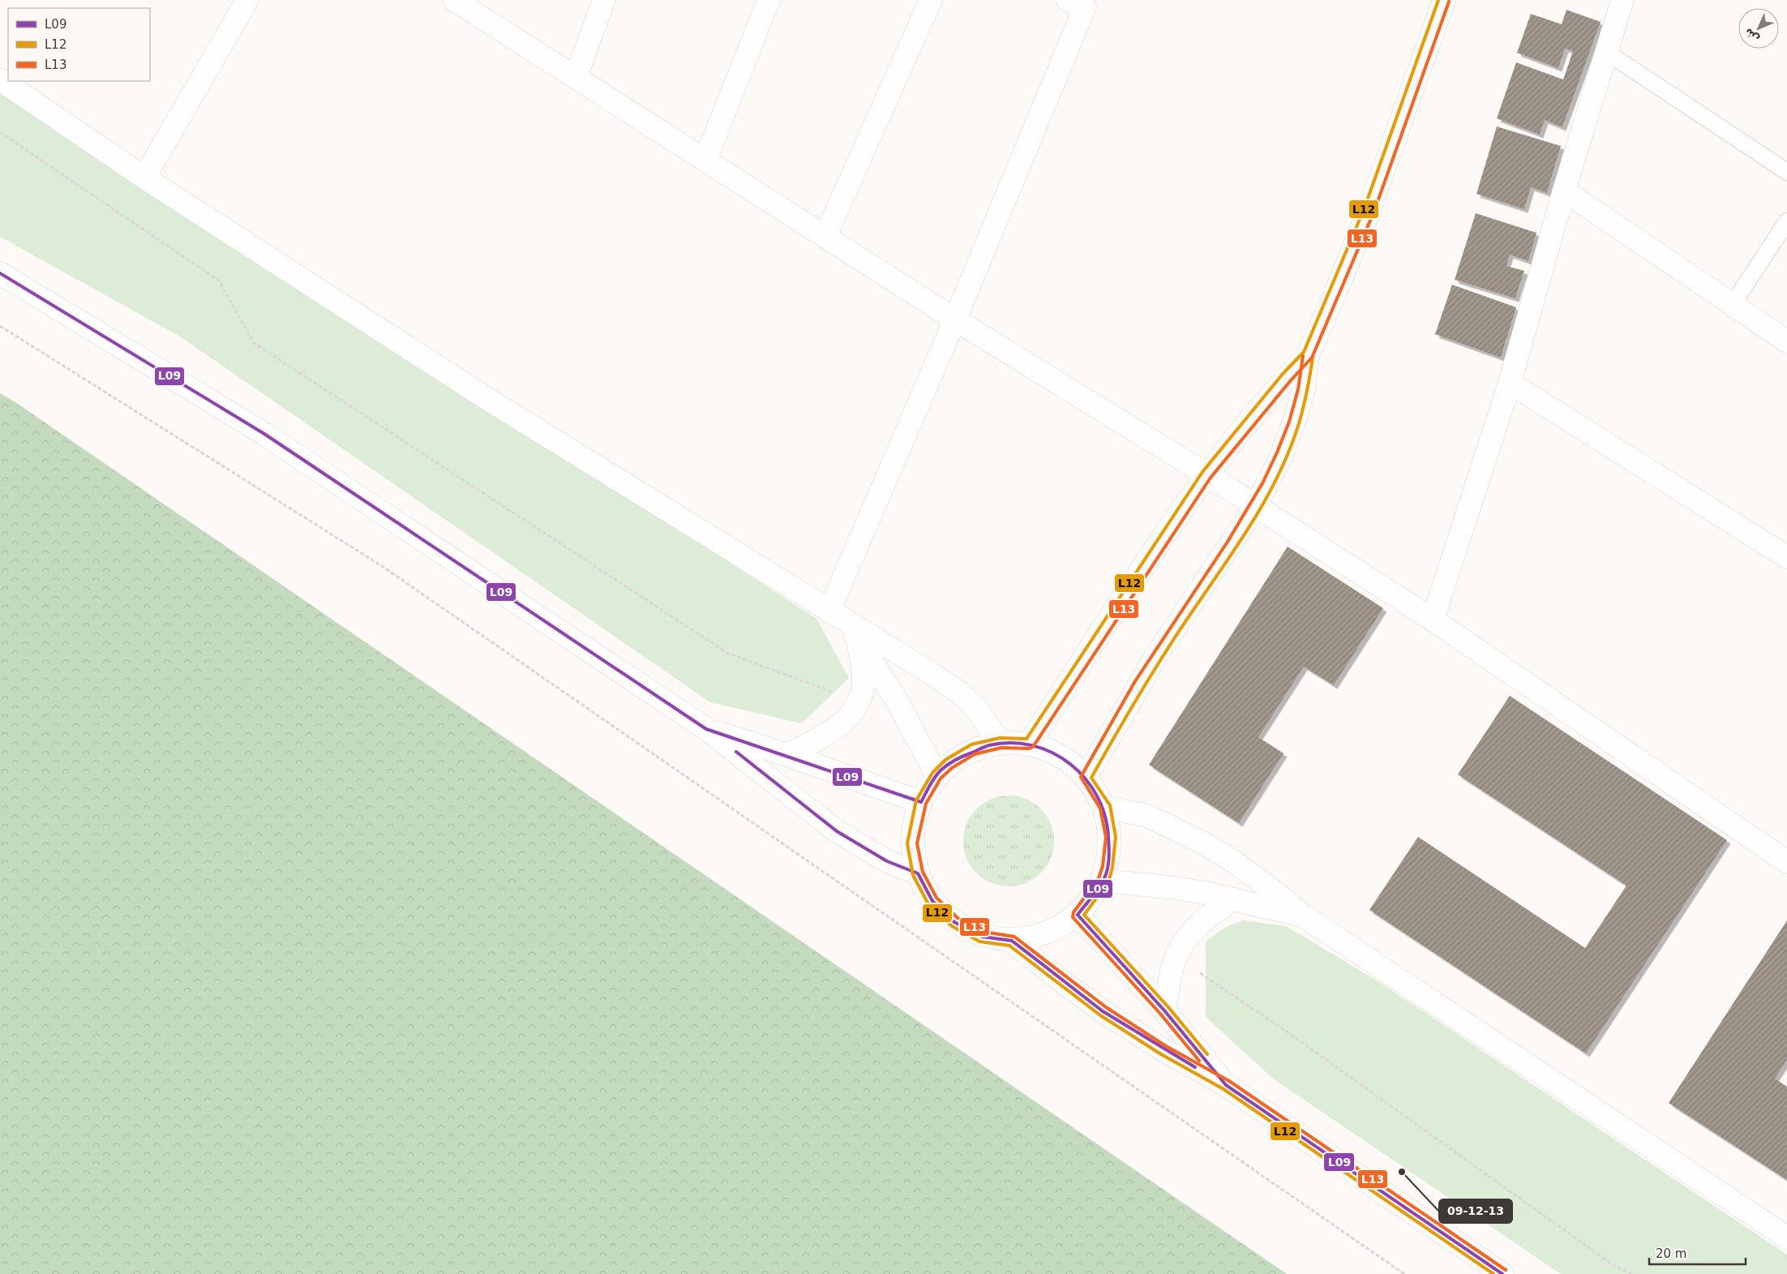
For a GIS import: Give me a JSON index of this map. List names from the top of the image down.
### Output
{
  "places": ["09-12-13"],
  "lines": ["transit line L12", "transit line L13", "transit line L09"],
  "legend": ["L09", "L12", "L13"],
  "scale_bar": "20 m",
  "north": "bottom left"
}
